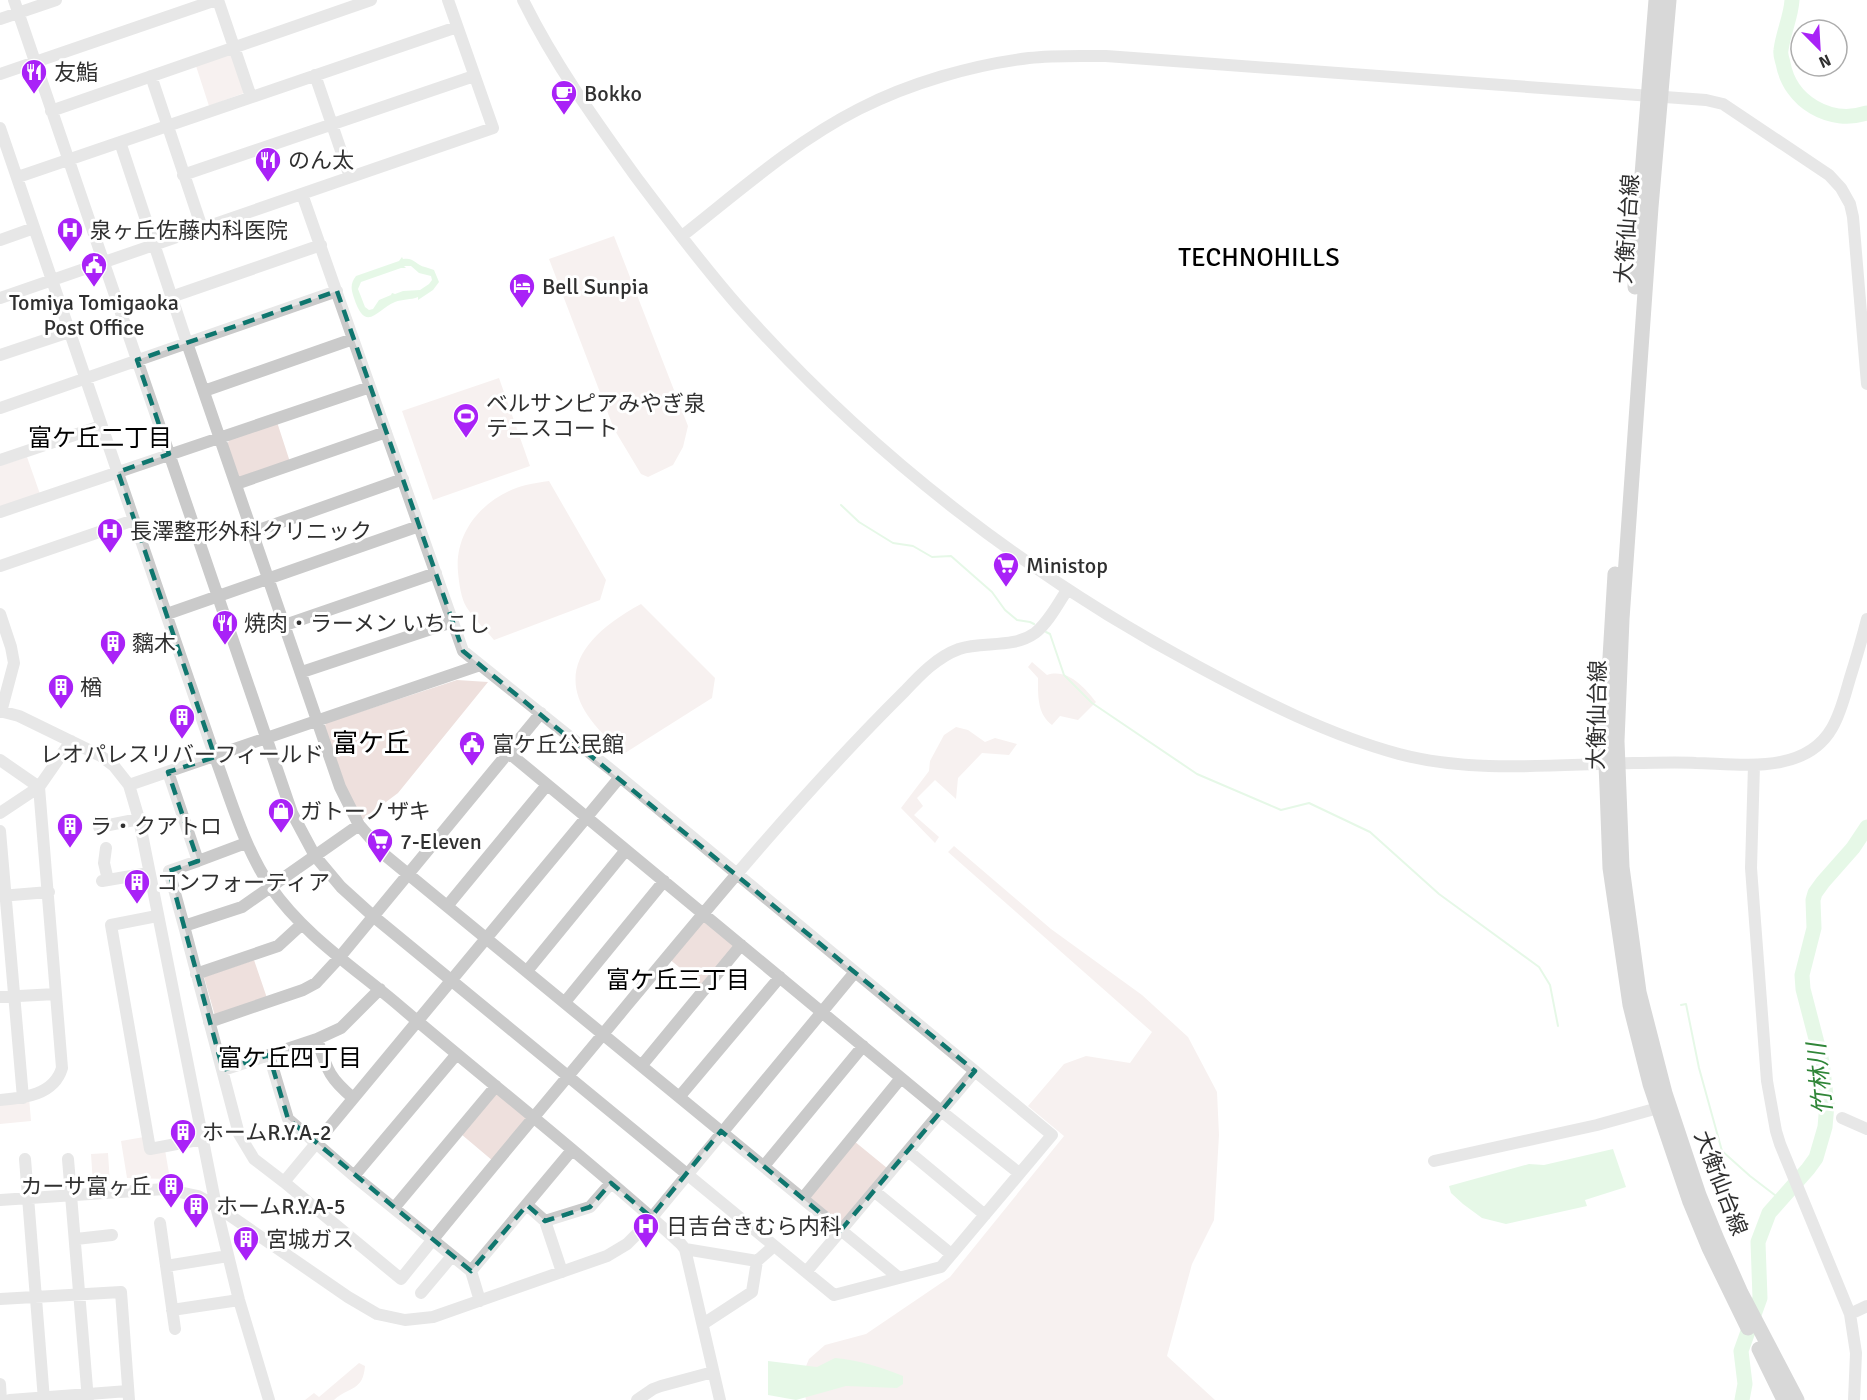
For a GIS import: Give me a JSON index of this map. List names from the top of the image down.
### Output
{
  "streets": {
    "main road": ["大衡仙台線"]
  },
  "districts": [
    "TECHNOHILLS",
    "富ケ丘二丁目",
    "富ケ丘",
    "富ケ丘三丁目",
    "富ケ丘四丁目"
  ],
  "water": ["竹林川"],
  "places": {
    "restaurant": ["友鮨", "のん太", "焼肉・ラーメン いちこし"],
    "cafe": ["Bokko"],
    "hospital": ["泉ヶ丘佐藤内科医院", "長澤整形外科クリニック", "日吉台きむら内科"],
    "public building": ["Tomiya Tomigaoka Post Office", "富ケ丘公民館"],
    "hotel": ["Bell Sunpia"],
    "sports": ["ベルサンピアみやぎ泉 テニスコート"],
    "supermarket": ["Ministop", "7-Eleven"],
    "building": [
      "黐木",
      "楢",
      "レオパレスリバーフィールド",
      "ラ・クアトロ",
      "コンフォーティア",
      "ホームR.Y.A-2",
      "カーサ富ヶ丘",
      "ホームR.Y.A-5",
      "宮城ガス"
    ],
    "shop": ["ガトーノザキ"]
  },
  "north": "bottom right"
}
